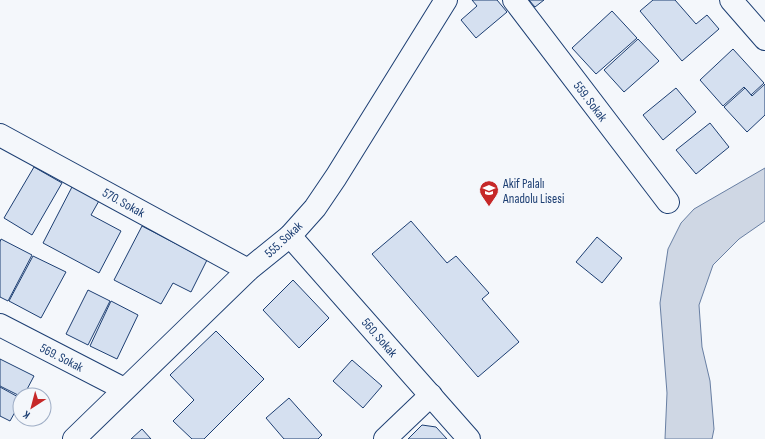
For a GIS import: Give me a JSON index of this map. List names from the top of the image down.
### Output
{
  "streets": {
    "street": [
      "559. Sokak",
      "570. Sokak",
      "555. Sokak",
      "560. Sokak",
      "569. Sokak"
    ]
  },
  "crossings": [
    ["570. Sokak", "555. Sokak"],
    ["555. Sokak", "560. Sokak"],
    ["555. Sokak", "569. Sokak"]
  ],
  "places": {
    "school or university": ["Akif Palalı Anadolu Lisesi"]
  },
  "north": "bottom left"
}
